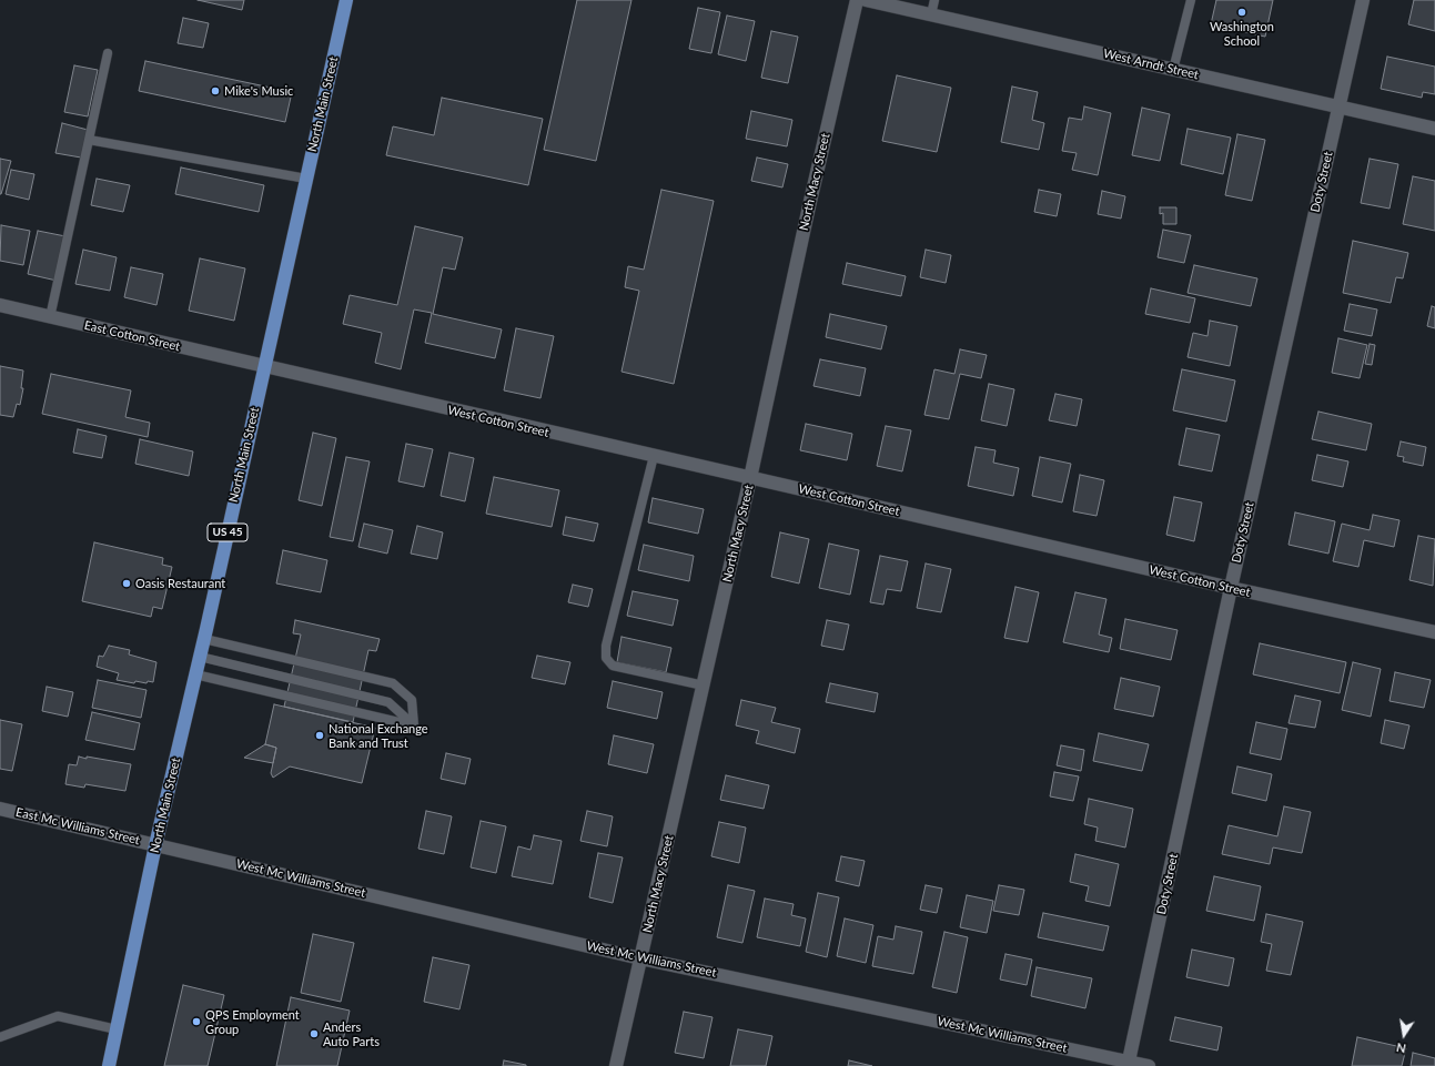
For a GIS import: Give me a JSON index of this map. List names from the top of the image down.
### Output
{
  "streets": {
    "main road": ["North Main Street", "US 45"],
    "street": [
      "West Arndt Street",
      "North Macy Street",
      "Doty Street",
      "East Cotton Street",
      "West Cotton Street",
      "East Mc Williams Street",
      "West Mc Williams Street"
    ]
  },
  "crossings": [
    ["West Arndt Street", "Doty Street"],
    ["North Main Street", "East Cotton Street"],
    ["North Main Street", "West Cotton Street"],
    ["North Main Street", "East Mc Williams Street"],
    ["North Main Street", "West Mc Williams Street"],
    ["North Macy Street", "West Cotton Street"],
    ["North Macy Street", "West Mc Williams Street"],
    ["Doty Street", "West Cotton Street"],
    ["Doty Street", "West Mc Williams Street"],
    ["East Cotton Street", "West Cotton Street"],
    ["East Mc Williams Street", "West Mc Williams Street"]
  ],
  "places": [
    "Washington School",
    "Mike's Music",
    "Oasis Restaurant",
    "National Exchange Bank and Trust",
    "QPS Employment Group",
    "Anders Auto Parts"
  ],
  "north": "bottom"
}
